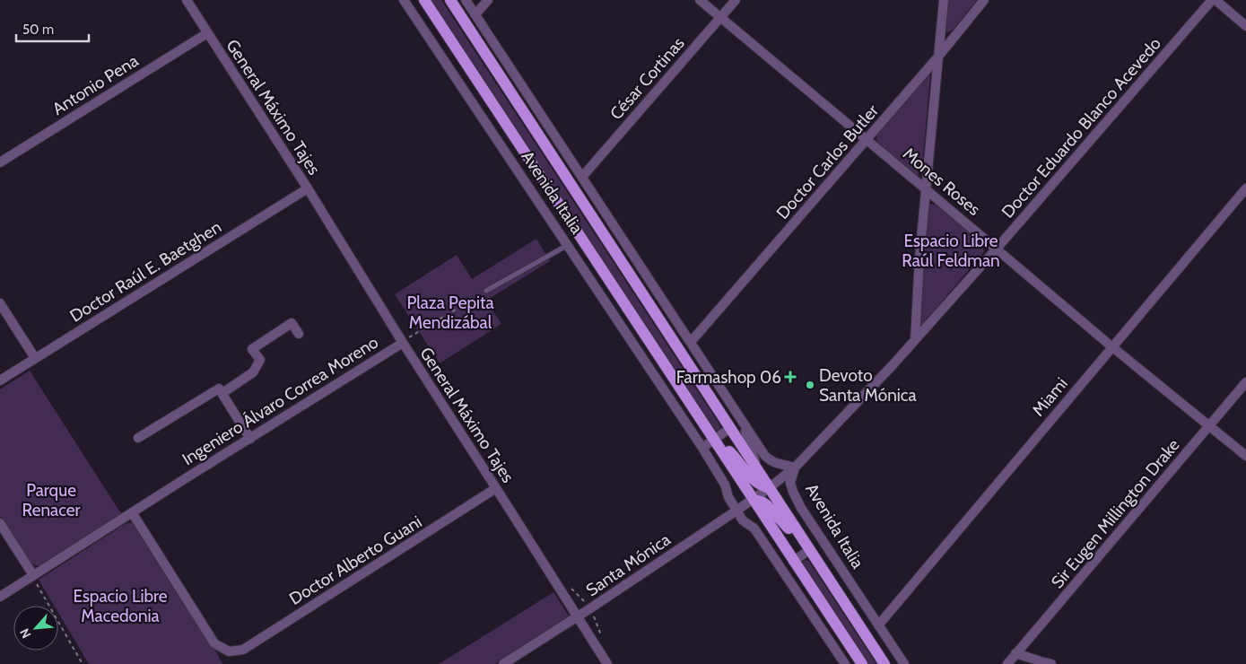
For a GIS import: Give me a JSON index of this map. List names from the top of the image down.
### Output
{
  "streets": {
    "main road": ["Avenida Italia"],
    "street": [
      "César Cortinas",
      "Antonio Pena",
      "General Máximo Tajes",
      "Doctor Eduardo Blanco Acevedo",
      "Doctor Carlos Butler",
      "Mones Roses",
      "Doctor Raúl E. Baetghen",
      "Miami",
      "Ingeniero Álvaro Correa Moreno",
      "Sir Eugen Millington Drake",
      "Doctor Alberto Guani",
      "Santa Mónica"
    ]
  },
  "crossings": [
    ["César Cortinas", "Mones Roses"],
    ["César Cortinas", "Avenida Italia"],
    ["Antonio Pena", "General Máximo Tajes"],
    ["General Máximo Tajes", "Doctor Raúl E. Baetghen"],
    ["General Máximo Tajes", "Ingeniero Álvaro Correa Moreno"],
    ["General Máximo Tajes", "Doctor Alberto Guani"],
    ["General Máximo Tajes", "Santa Mónica"],
    ["Doctor Eduardo Blanco Acevedo", "Mones Roses"],
    ["Doctor Eduardo Blanco Acevedo", "Avenida Italia"],
    ["Doctor Eduardo Blanco Acevedo", "Santa Mónica"],
    ["Doctor Carlos Butler", "Mones Roses"],
    ["Doctor Carlos Butler", "Avenida Italia"],
    ["Mones Roses", "Miami"],
    ["Mones Roses", "Sir Eugen Millington Drake"],
    ["Avenida Italia", "Miami"],
    ["Avenida Italia", "Santa Mónica"],
    ["Ingeniero Álvaro Correa Moreno", "Doctor Alberto Guani"]
  ],
  "parks": [
    "Espacio Libre Raúl Feldman",
    "Plaza Pepita Mendizábal",
    "Parque Renacer",
    "Espacio Libre Macedonia"
  ],
  "places": {
    "health": ["Farmashop 06"],
    "other": ["Devoto Santa Mónica"]
  },
  "scale_bar": "50 m",
  "north": "bottom left"
}
